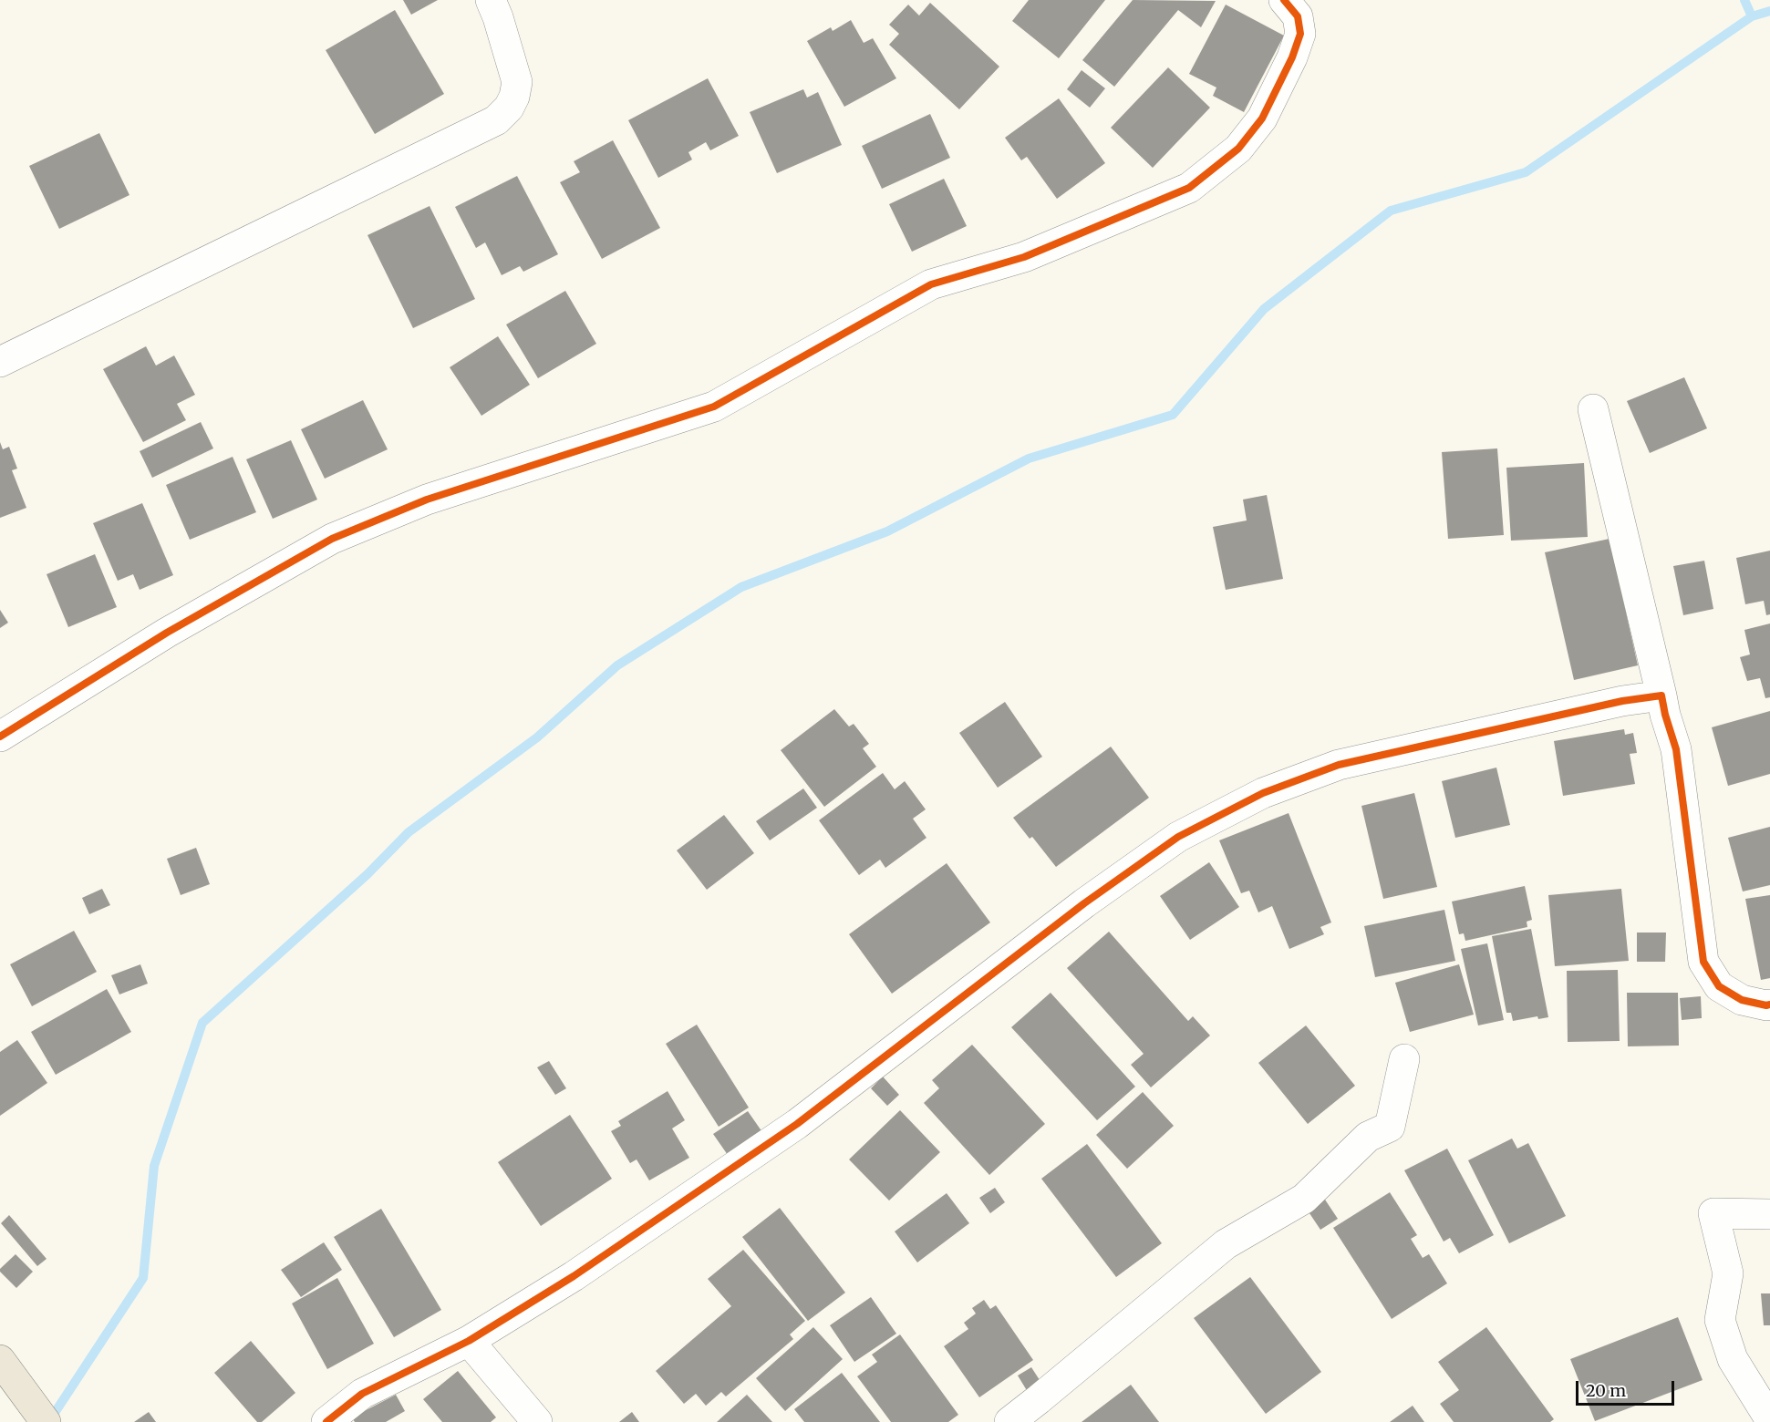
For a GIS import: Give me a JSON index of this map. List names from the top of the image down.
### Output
{
  "scale_bar": "20 m"
}
